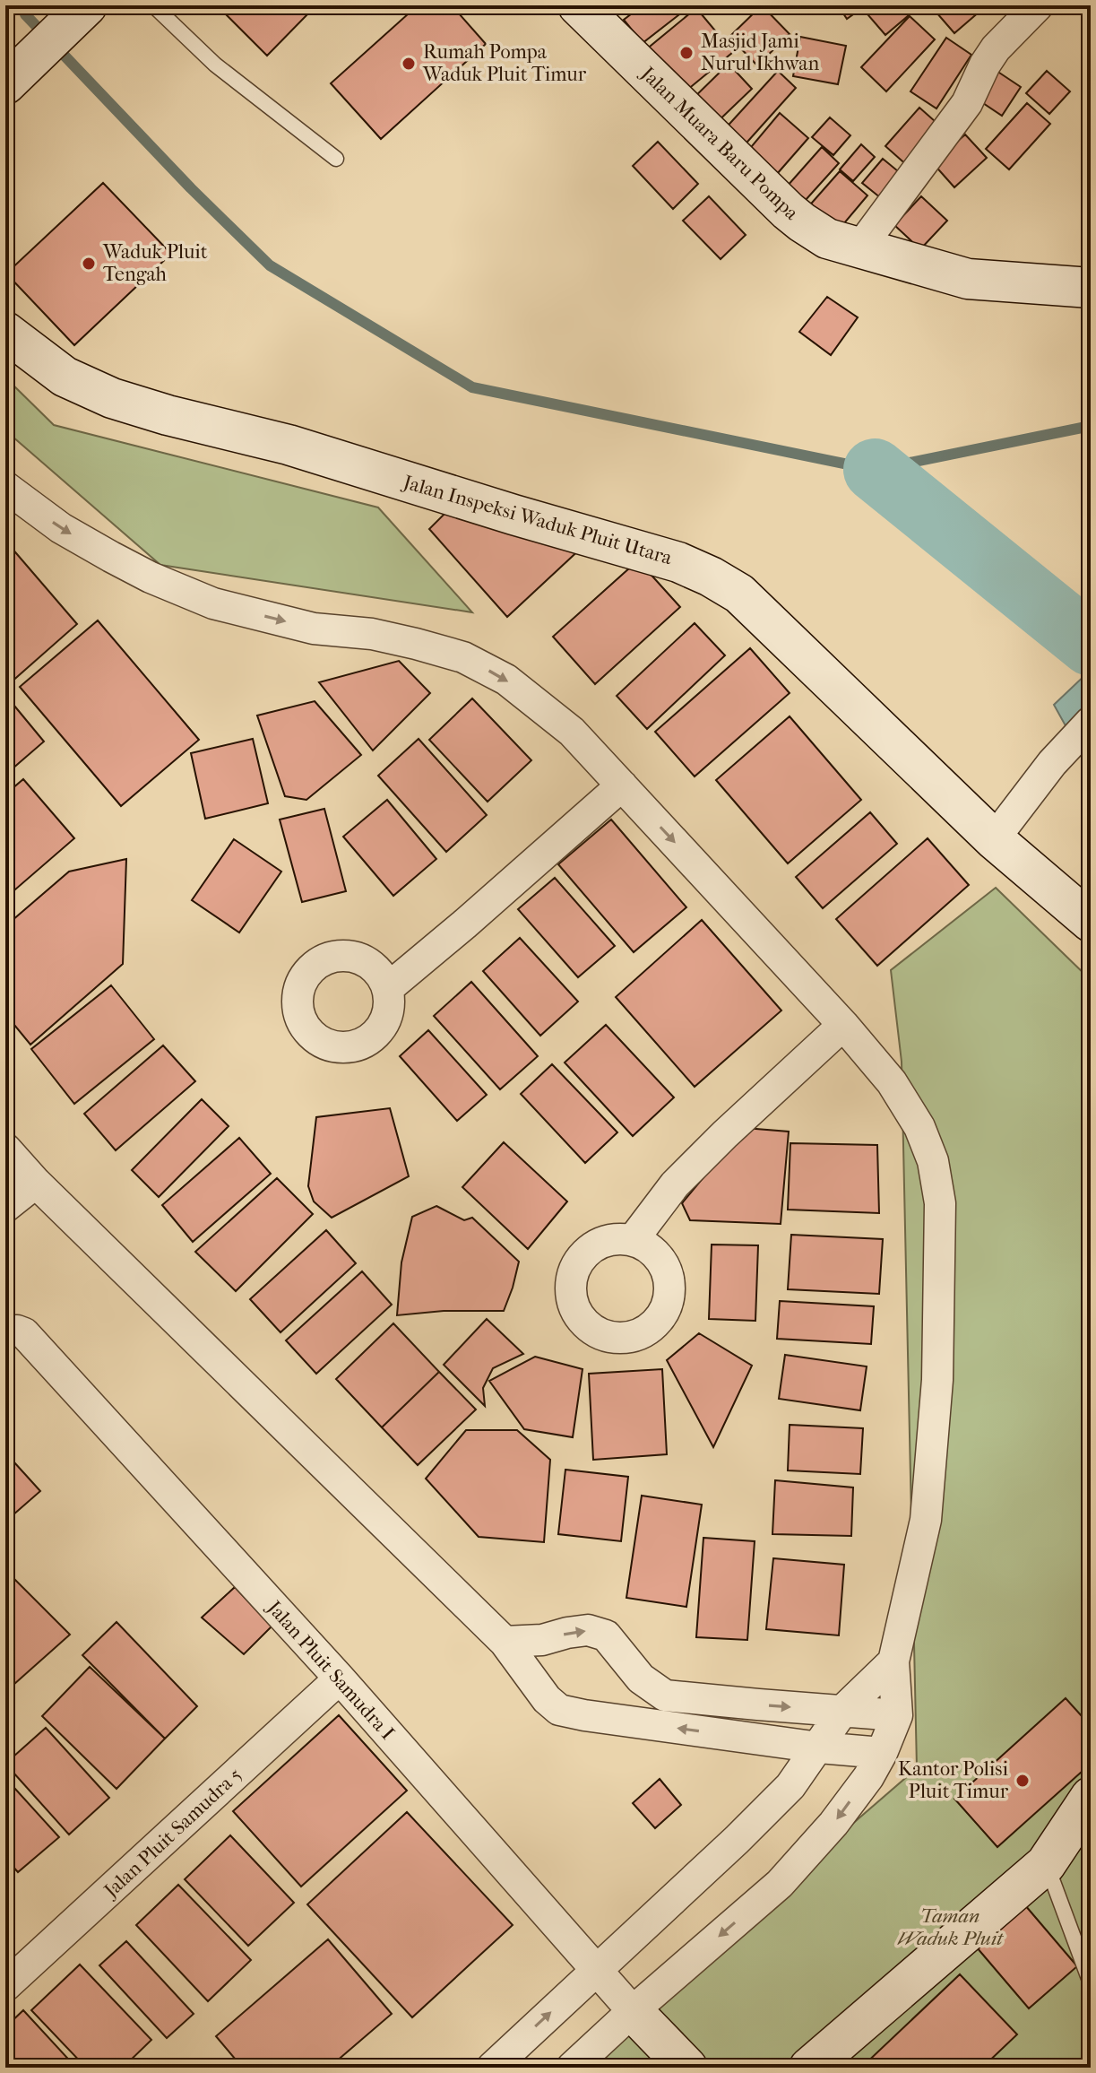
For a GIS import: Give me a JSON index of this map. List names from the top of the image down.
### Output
{
  "streets": {
    "street": [
      "Jalan Muara Baru Pompa",
      "Jalan Inspeksi Waduk Pluit Utara",
      "Jalan Pluit Samudra I",
      "Jalan Pluit Samudra 5"
    ]
  },
  "crossings": [
    ["Jalan Pluit Samudra I", "Jalan Pluit Samudra 5"]
  ],
  "parks": ["Taman Waduk Pluit"],
  "places": [
    "Masjid Jami Nurul Ikhwan",
    "Rumah Pompa Waduk Pluit Timur",
    "Waduk Pluit Tengah",
    "Kantor Polisi Pluit Timur"
  ]
}
